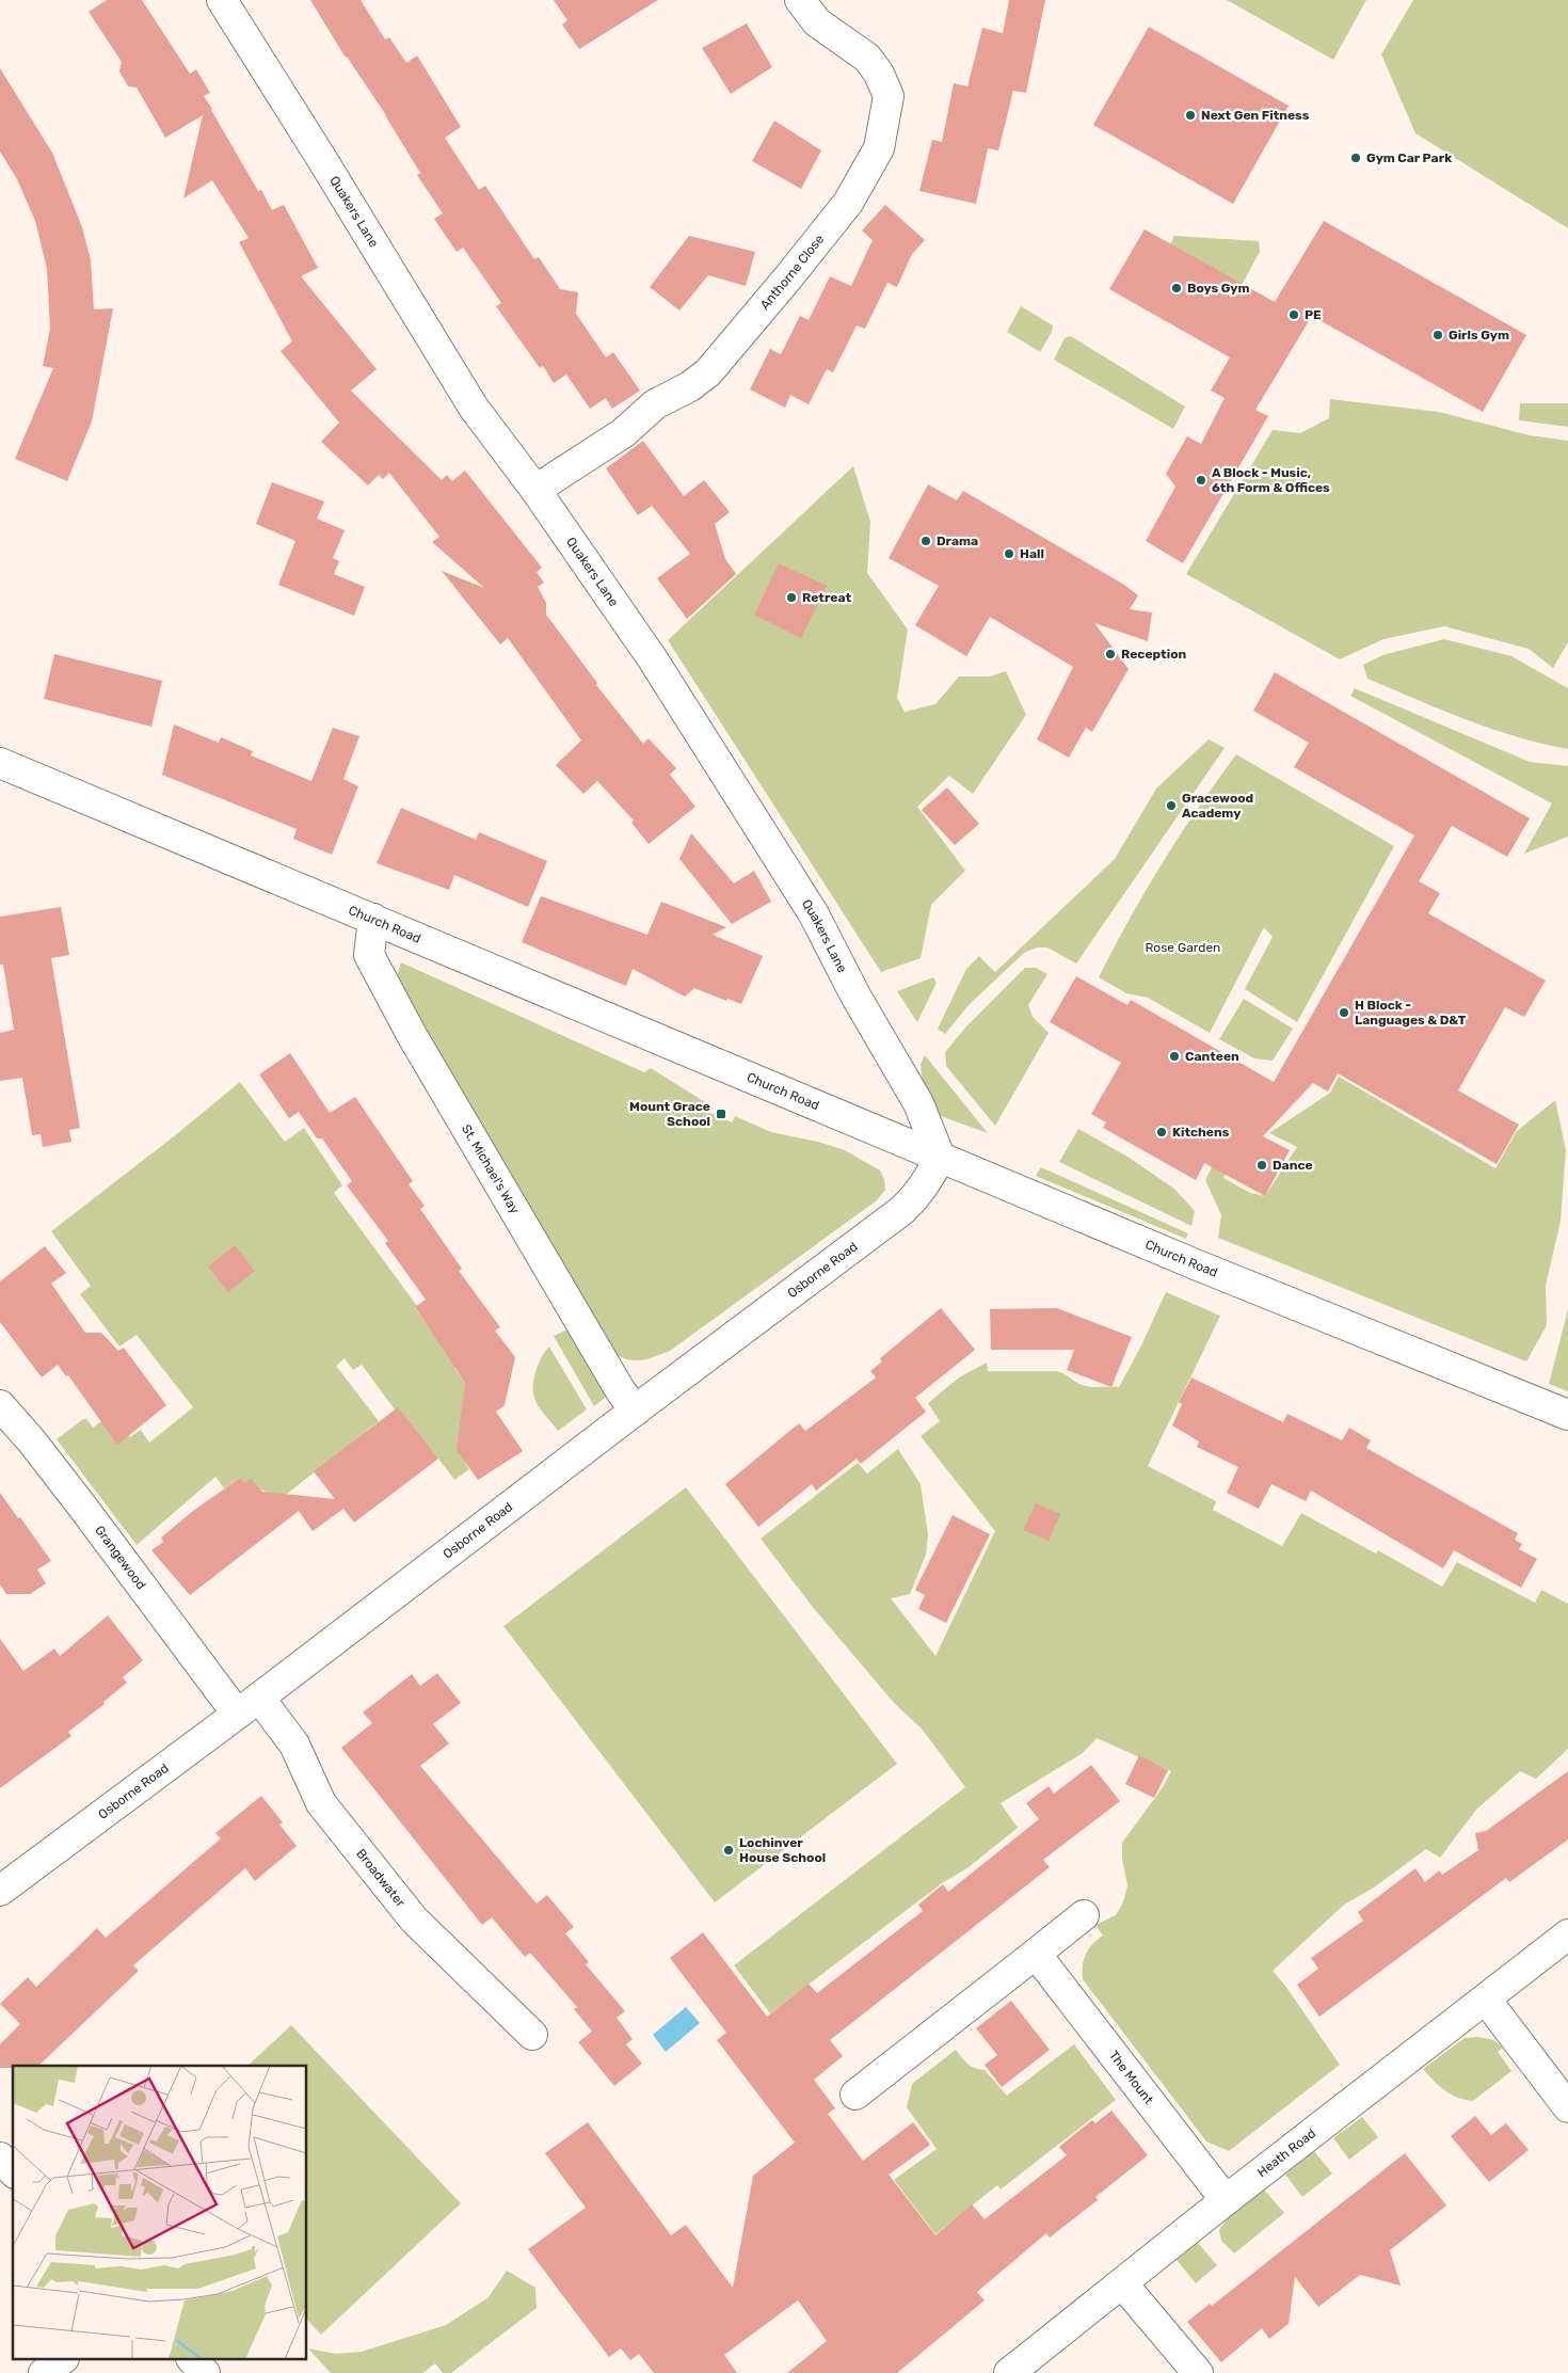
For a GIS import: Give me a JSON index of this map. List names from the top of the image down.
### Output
{
  "streets": {
    "street": [
      "Quakers Lane",
      "Anthorne Close",
      "Church Road",
      "St. Michael's Way",
      "Osborne Road",
      "Grangewood",
      "Broadwater",
      "The Mount",
      "Heath Road"
    ]
  },
  "crossings": [
    ["Quakers Lane", "Anthorne Close"],
    ["Quakers Lane", "Church Road"],
    ["Quakers Lane", "Osborne Road"],
    ["Church Road", "St. Michael's Way"],
    ["Church Road", "Osborne Road"],
    ["St. Michael's Way", "Osborne Road"],
    ["Osborne Road", "Grangewood"],
    ["Osborne Road", "Broadwater"],
    ["Grangewood", "Broadwater"],
    ["The Mount", "Heath Road"]
  ],
  "parks": ["Rose Garden"],
  "places": {
    "other": [
      "Next Gen Fitness",
      "Gym Car Park",
      "Boys Gym",
      "PE",
      "Girls Gym",
      "A Block - Music, 6th Form & Offices",
      "Drama",
      "Hall",
      "Retreat",
      "Reception",
      "Gracewood Academy",
      "H Block - Languages & D&T",
      "Canteen",
      "Kitchens",
      "Dance",
      "Lochinver House School"
    ],
    "transit": ["Mount Grace School"]
  }
}
